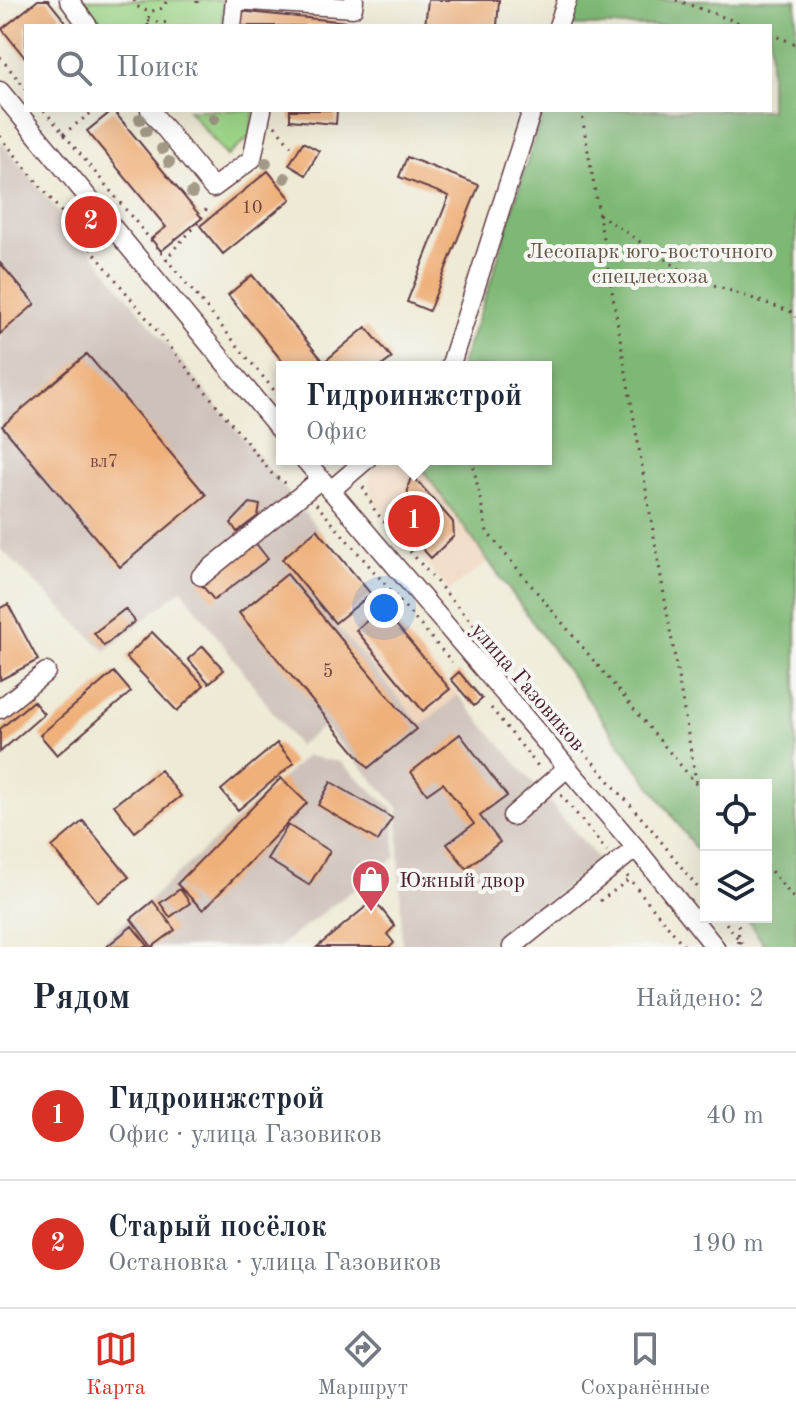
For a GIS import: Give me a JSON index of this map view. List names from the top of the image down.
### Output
{
  "streets": {
    "street": ["улица Газовиков"]
  },
  "parks": ["Лесопарк юго-восточного спецлесхоза"],
  "places": {
    "shop": ["Южный двор"]
  },
  "house_numbers": ["10", "вл7", "5"],
  "page": {
    "search": "Поиск",
    "pins": ["2", "1"],
    "popup": ["Гидроинжстрой", "Офис"],
    "heading": ["Рядом", "Найдено: 2"],
    "list": [
      {
        "mark": "1",
        "name": "Гидроинжстрой",
        "note": "Офис · улица Газовиков",
        "value": "40 m"
      },
      {
        "mark": "2",
        "name": "Старый посёлок",
        "note": "Остановка · улица Газовиков",
        "value": "190 m"
      }
    ],
    "nav": ["Карта", "Маршрут", "Сохранённые"]
  }
}
